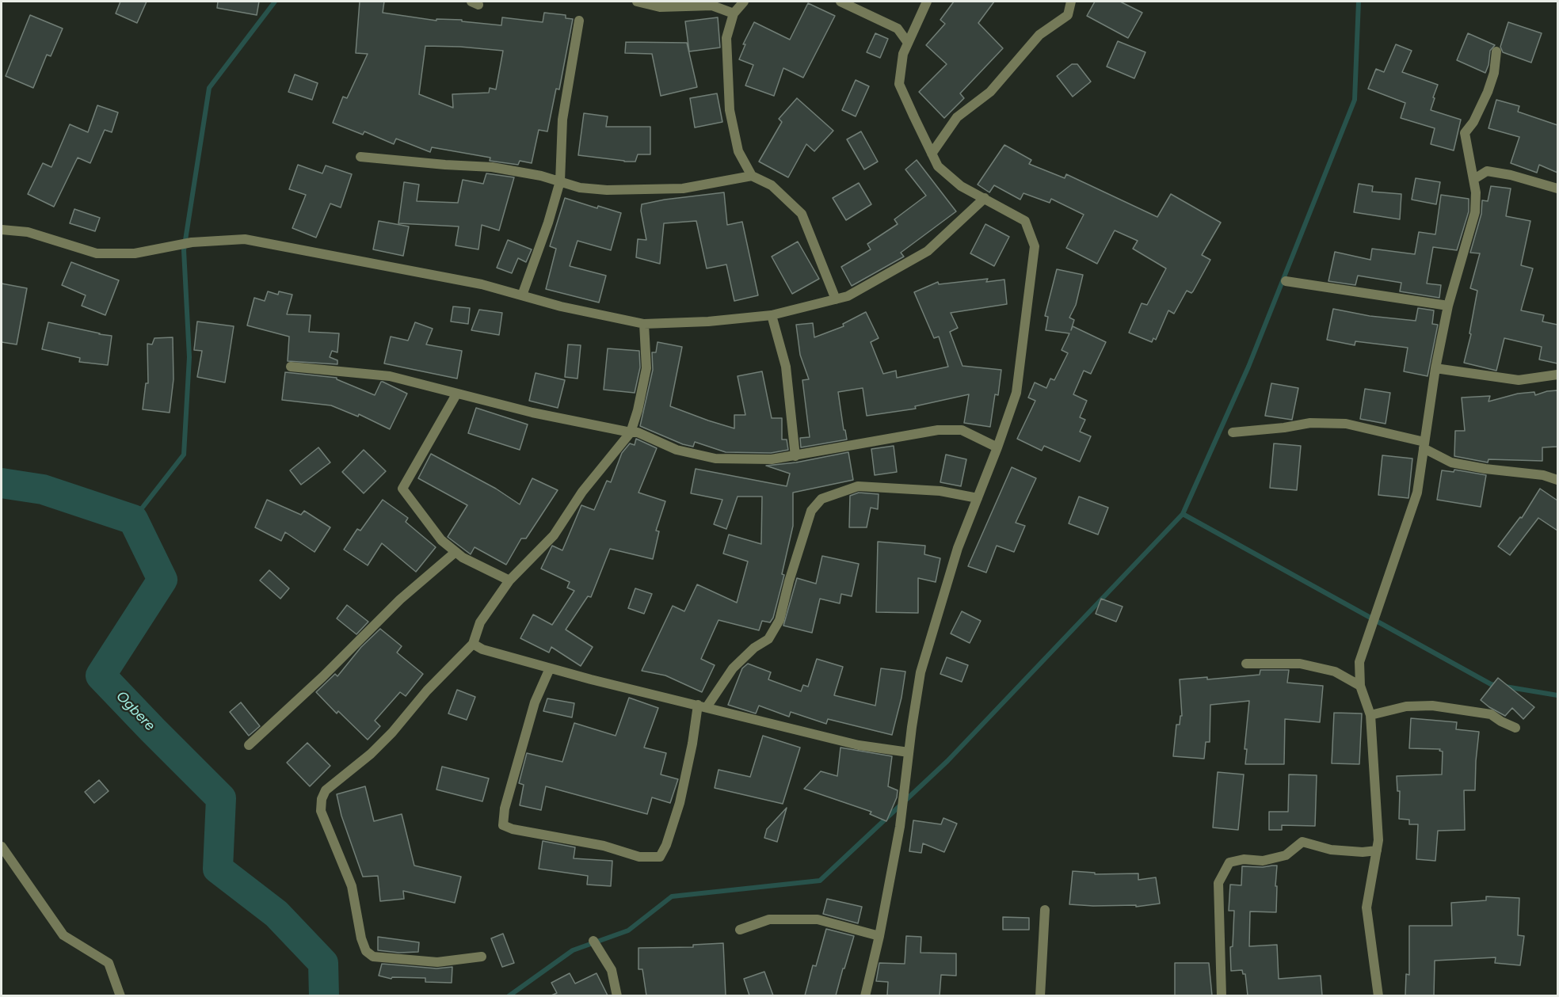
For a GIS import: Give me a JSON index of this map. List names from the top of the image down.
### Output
{
  "water": ["Ogbere"]
}
